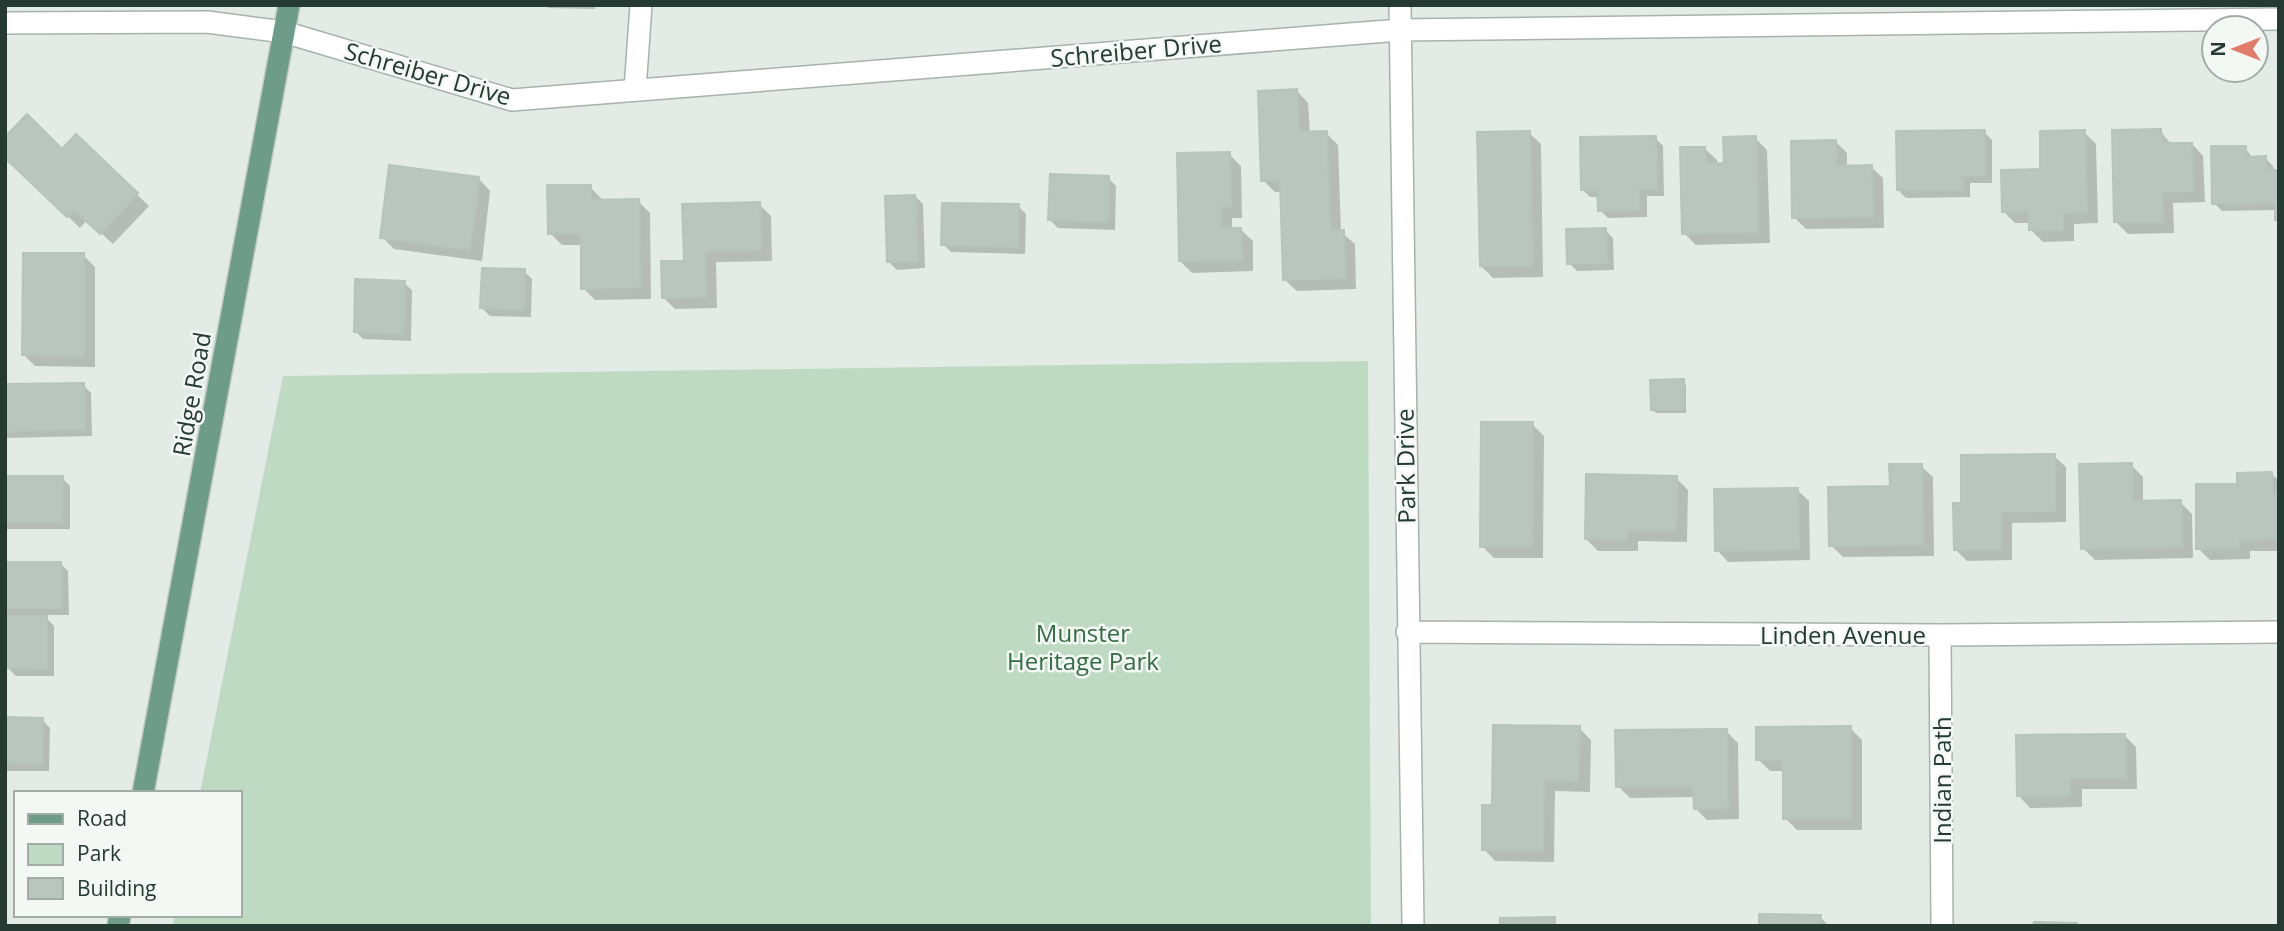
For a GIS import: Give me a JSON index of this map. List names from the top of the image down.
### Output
{
  "streets": {
    "main road": ["Ridge Road"],
    "street": [
      "Schreiber Drive",
      "Park Drive",
      "Linden Avenue",
      "Indian Path"
    ]
  },
  "crossings": [
    ["Schreiber Drive", "Ridge Road"],
    ["Schreiber Drive", "Park Drive"],
    ["Park Drive", "Linden Avenue"],
    ["Linden Avenue", "Indian Path"]
  ],
  "parks": ["Munster Heritage Park"],
  "legend": ["Road", "Park", "Building"],
  "north": "left"
}
